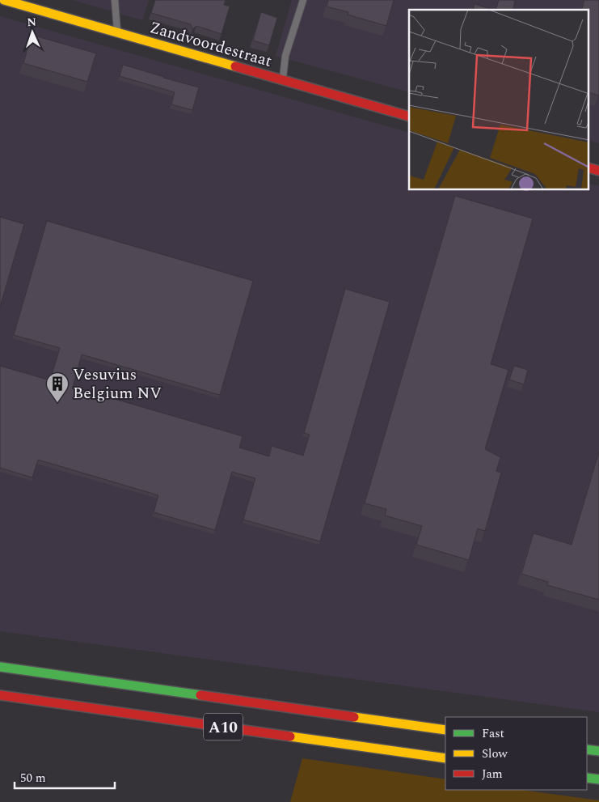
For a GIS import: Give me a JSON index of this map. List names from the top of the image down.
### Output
{
  "streets": {
    "main road": ["Zandvoordestraat", "A10"]
  },
  "places": {
    "building": ["Vesuvius Belgium NV"]
  },
  "legend": ["Fast", "Slow", "Jam"],
  "scale_bar": "50 m",
  "north": "top"
}
